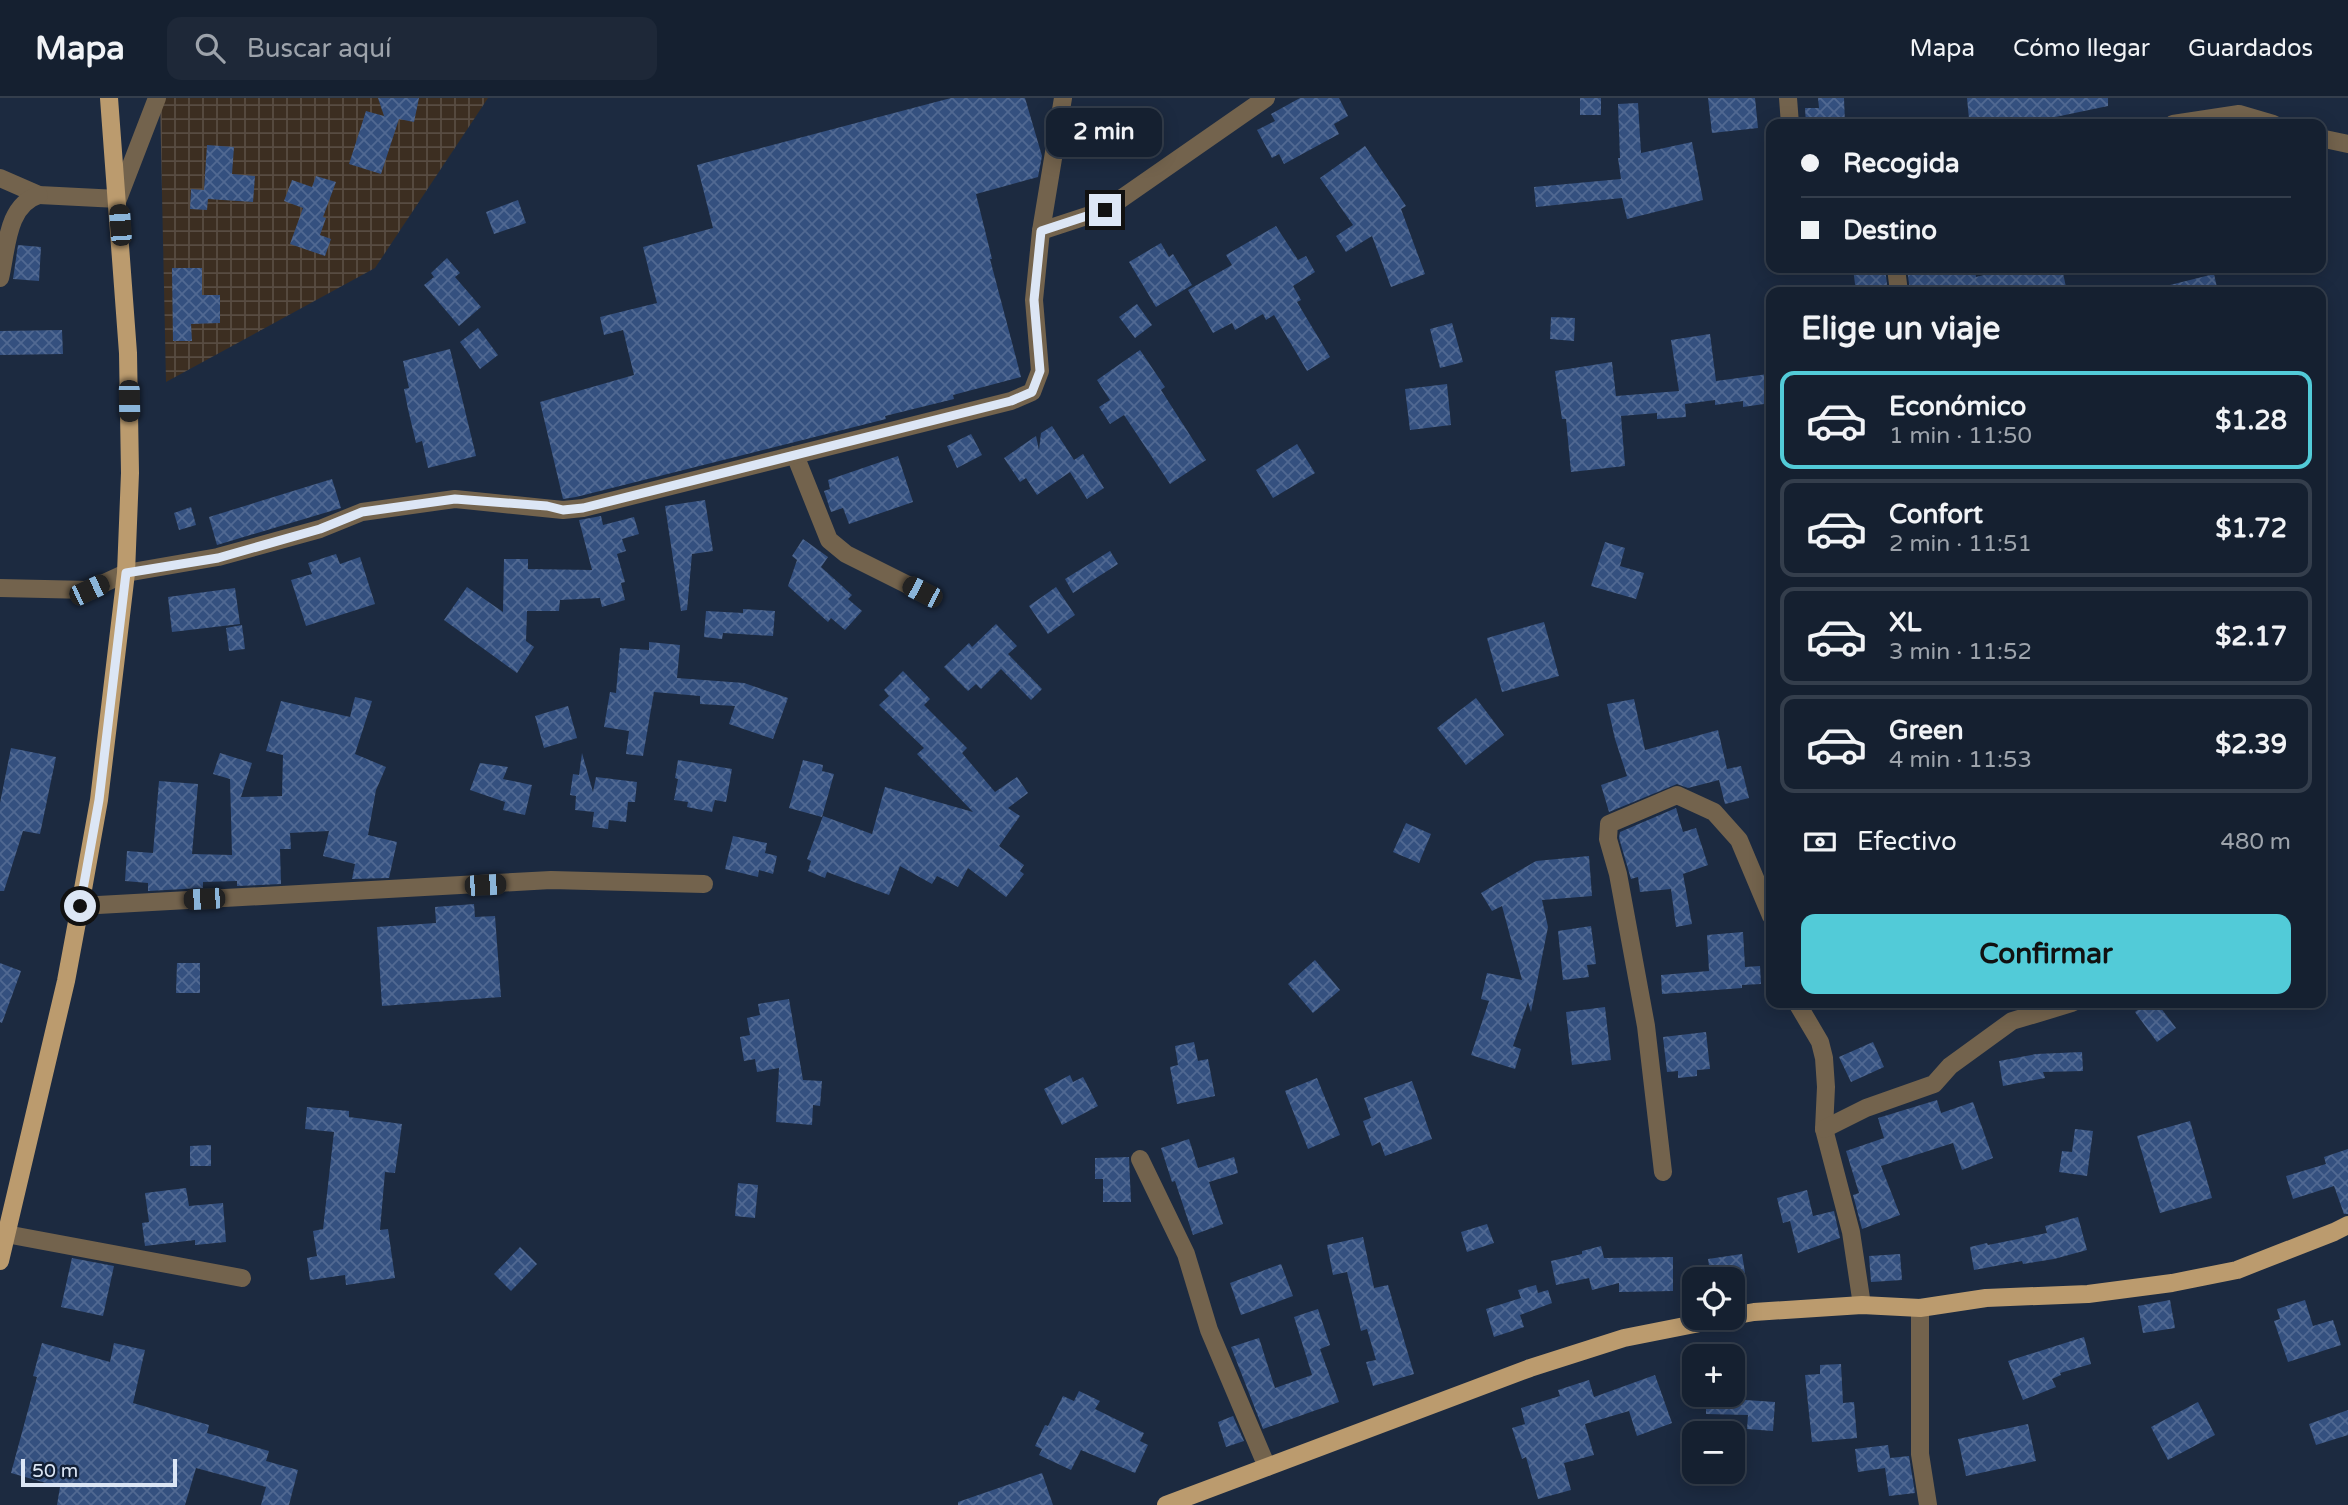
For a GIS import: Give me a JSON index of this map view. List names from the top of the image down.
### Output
{
  "scale_bar": "50 m",
  "page": {
    "header": "Mapa",
    "search": "Buscar aquí",
    "nav": ["Mapa", "Cómo llegar", "Guardados"],
    "bubble": "2 min",
    "banner": ["Recogida", "Destino"],
    "heading": "Elige un viaje",
    "list": [
      {
        "name": "Económico",
        "note": "1 min · 11:50",
        "value": "$1.28"
      },
      {
        "name": "Confort",
        "note": "2 min · 11:51",
        "value": "$1.72"
      },
      {
        "name": "XL",
        "note": "3 min · 11:52",
        "value": "$2.17"
      },
      {
        "name": "Green",
        "note": "4 min · 11:53",
        "value": "$2.39"
      }
    ],
    "pay": ["Efectivo", "480 m"],
    "buttons": "Confirmar",
    "map_buttons": ["+", "−"],
    "scale": "50 m"
  }
}
